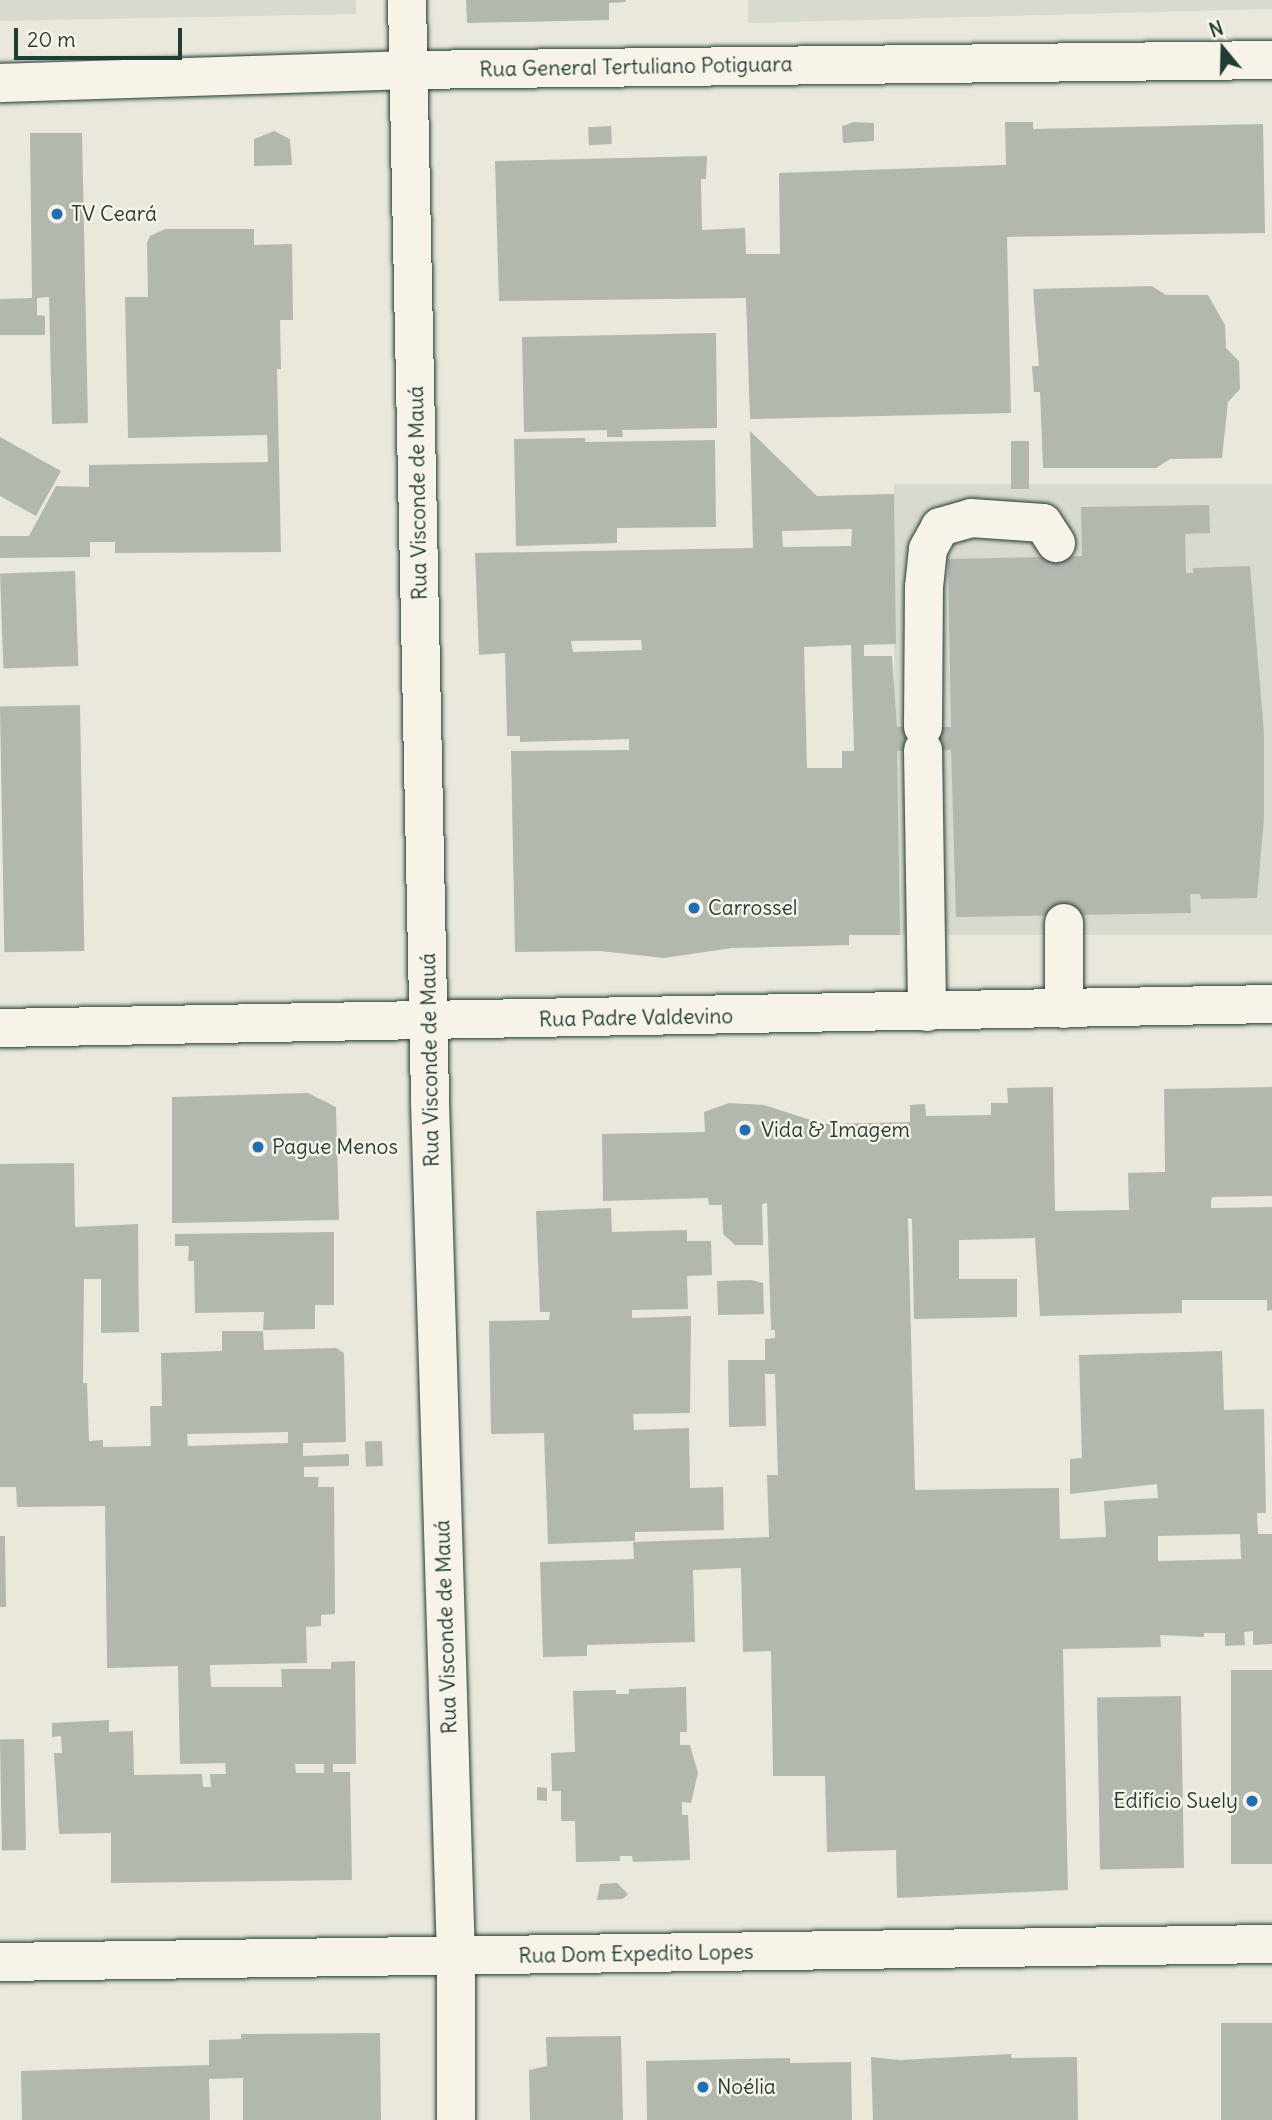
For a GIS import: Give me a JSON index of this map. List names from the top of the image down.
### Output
{
  "streets": {
    "street": [
      "Rua General Tertuliano Potiguara",
      "Rua Visconde de Mauá",
      "Rua Padre Valdevino",
      "Rua Dom Expedito Lopes"
    ]
  },
  "crossings": [
    ["Rua General Tertuliano Potiguara", "Rua Visconde de Mauá"],
    ["Rua Visconde de Mauá", "Rua Padre Valdevino"],
    ["Rua Visconde de Mauá", "Rua Dom Expedito Lopes"]
  ],
  "places": [
    "TV Ceará",
    "Carrossel",
    "Vida & Imagem",
    "Pague Menos",
    "Edifício Suely",
    "Noélia"
  ],
  "scale_bar": "20 m",
  "north": "top"
}
